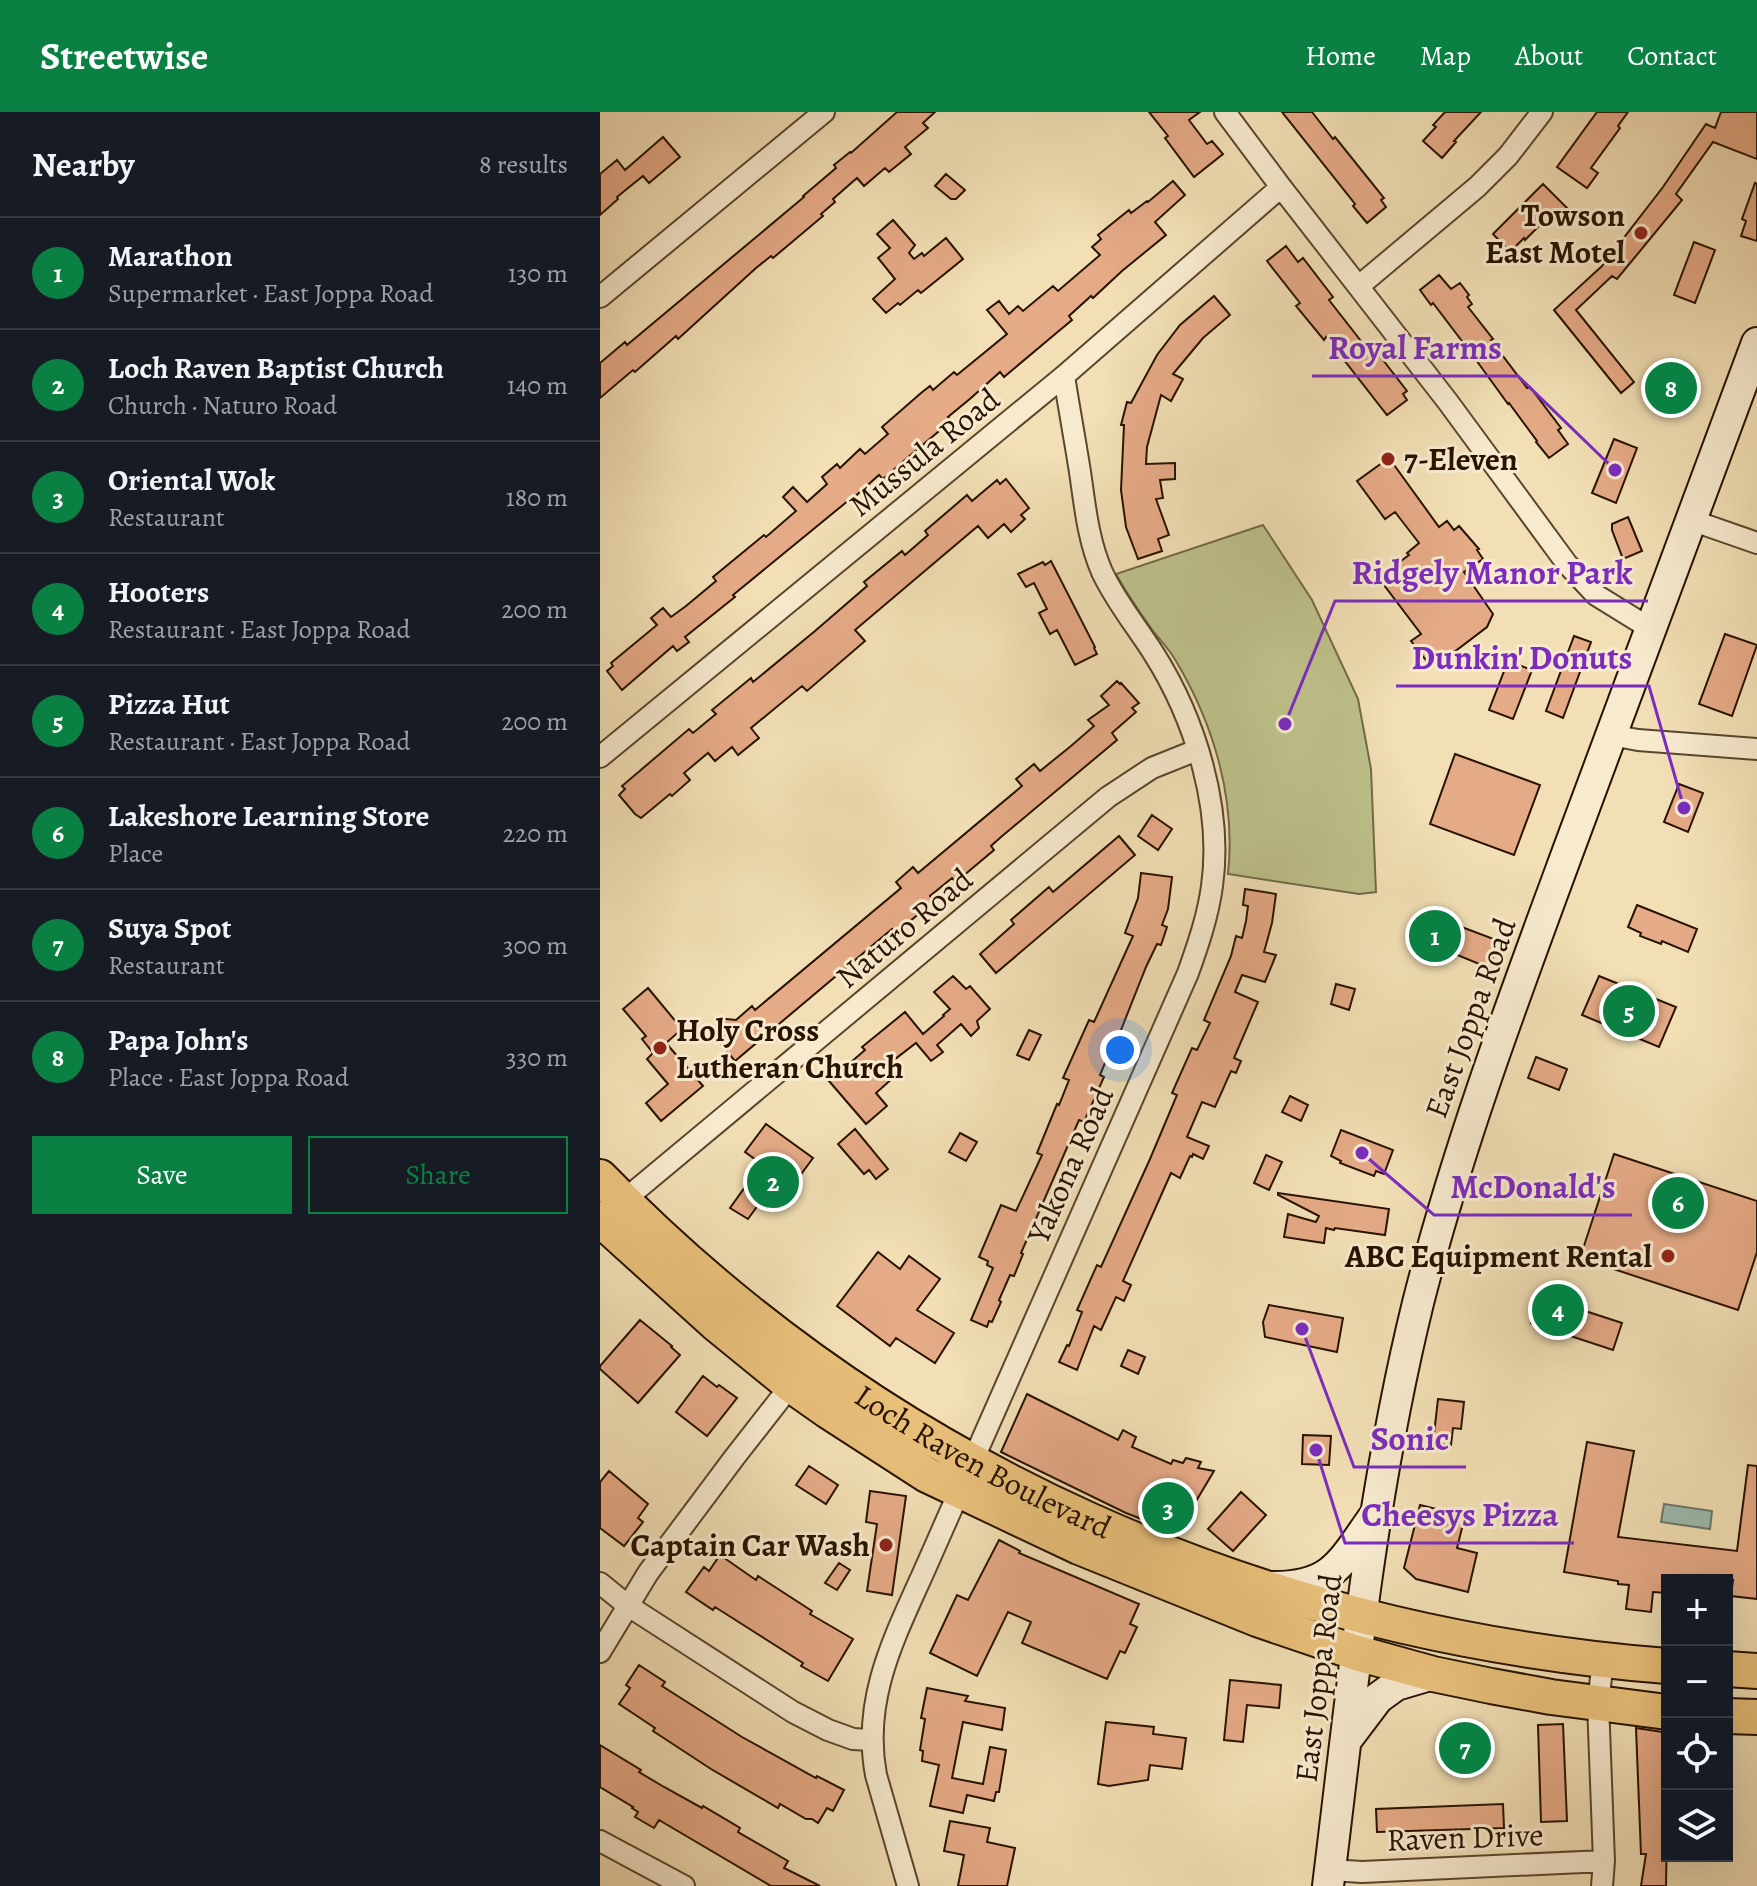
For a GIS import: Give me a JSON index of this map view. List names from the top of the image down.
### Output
{
  "streets": {
    "main road": ["East Joppa Road", "Loch Raven Boulevard"],
    "street": [
      "Mussula Road",
      "Naturo Road",
      "Yakona Road",
      "Raven Drive"
    ]
  },
  "crossings": [
    ["Mussula Road", "Yakona Road"],
    ["Naturo Road", "Yakona Road"],
    ["Naturo Road", "Loch Raven Boulevard"],
    ["East Joppa Road", "Loch Raven Boulevard"],
    ["East Joppa Road", "Raven Drive"],
    ["Yakona Road", "Loch Raven Boulevard"]
  ],
  "places": [
    "Towson East Motel",
    "7-Eleven",
    "Royal Farms",
    "Ridgely Manor Park",
    "Dunkin' Donuts",
    "Holy Cross Lutheran Church",
    "McDonald's",
    "ABC Equipment Rental",
    "Sonic",
    "Cheesys Pizza",
    "Captain Car Wash"
  ],
  "page": {
    "header": "Streetwise",
    "nav": [
      "Home",
      "Map",
      "About",
      "Contact"
    ],
    "heading": ["Nearby", "8 results"],
    "list": [
      {
        "mark": "1",
        "name": "Marathon",
        "note": "Supermarket · East Joppa Road",
        "value": "130 m"
      },
      {
        "mark": "2",
        "name": "Loch Raven Baptist Church",
        "note": "Church · Naturo Road",
        "value": "140 m"
      },
      {
        "mark": "3",
        "name": "Oriental Wok",
        "note": "Restaurant",
        "value": "180 m"
      },
      {
        "mark": "4",
        "name": "Hooters",
        "note": "Restaurant · East Joppa Road",
        "value": "200 m"
      },
      {
        "mark": "5",
        "name": "Pizza Hut",
        "note": "Restaurant · East Joppa Road",
        "value": "200 m"
      },
      {
        "mark": "6",
        "name": "Lakeshore Learning Store",
        "note": "Place",
        "value": "220 m"
      },
      {
        "mark": "7",
        "name": "Suya Spot",
        "note": "Restaurant",
        "value": "300 m"
      },
      {
        "mark": "8",
        "name": "Papa John's",
        "note": "Place · East Joppa Road",
        "value": "330 m"
      }
    ],
    "pins": [
      "8",
      "1",
      "5",
      "2",
      "6",
      "4",
      "3",
      "7"
    ],
    "buttons": ["Save", "Share"],
    "map_buttons": ["+", "−"]
  }
}
